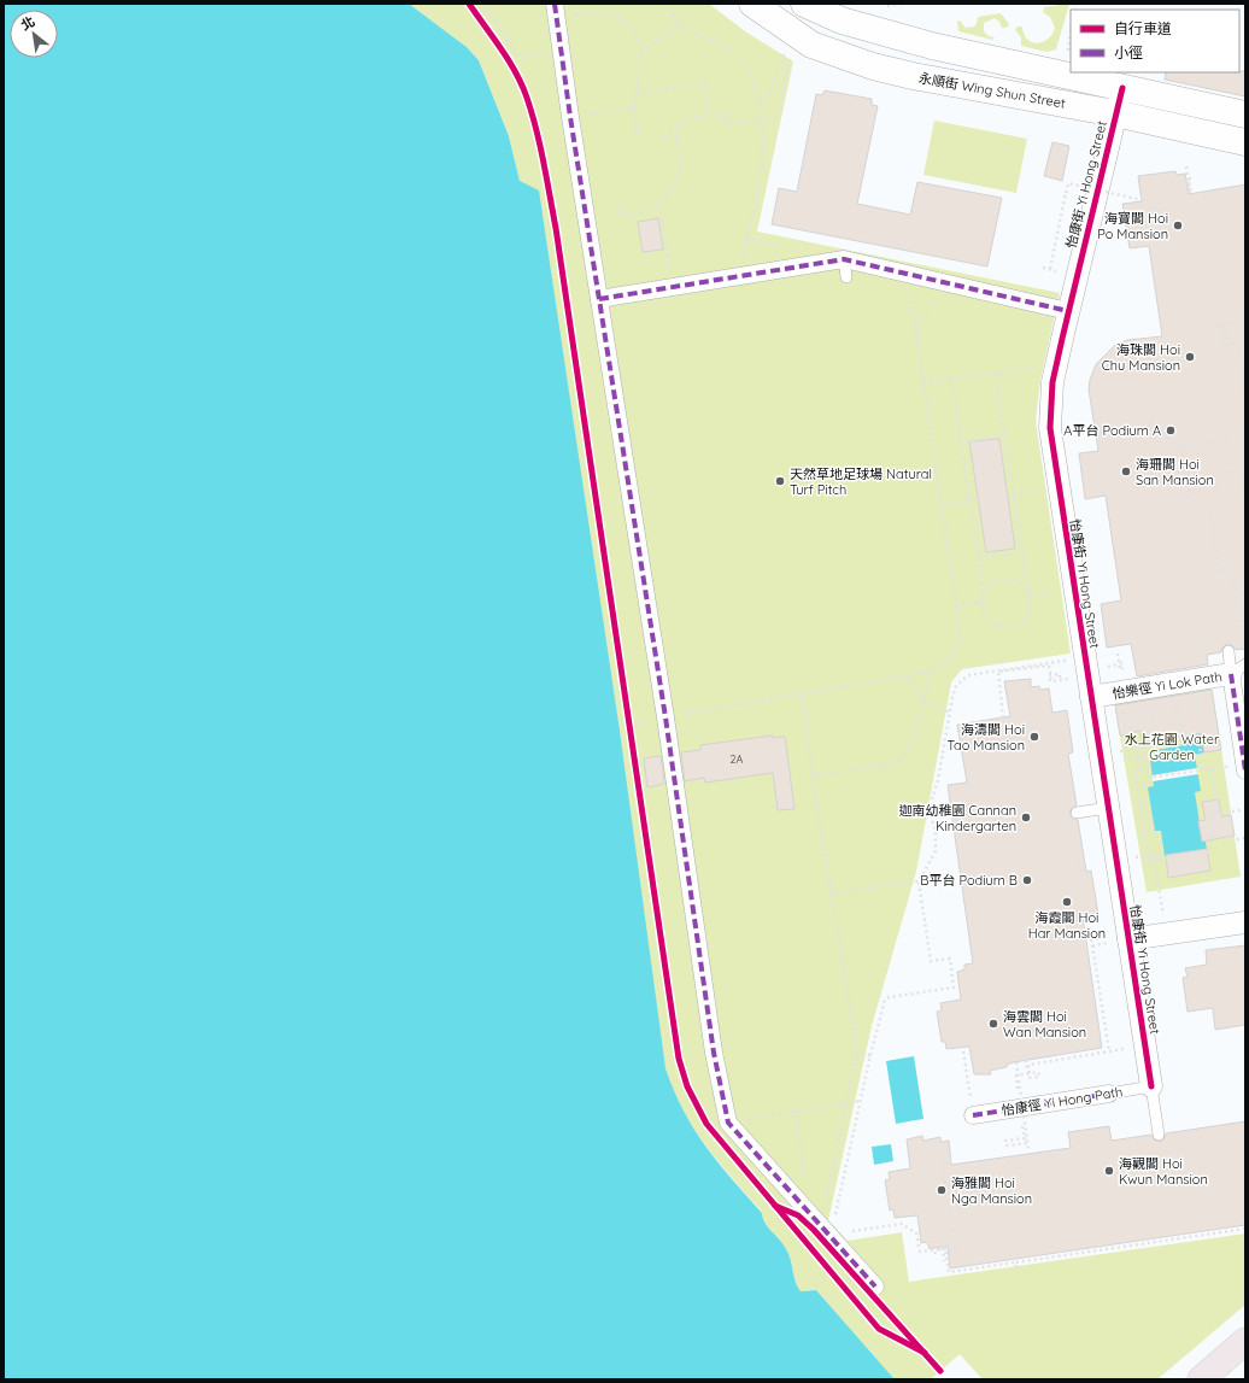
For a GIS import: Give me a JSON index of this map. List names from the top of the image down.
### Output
{
  "streets": {
    "street": [
      "永順街 Wing Shun Street",
      "怡康街 Yi Hong Street",
      "怡樂徑 Yi Lok Path",
      "怡康徑 Yi Hong Path"
    ]
  },
  "crossings": [
    ["永順街 Wing Shun Street", "怡康街 Yi Hong Street"],
    ["怡康街 Yi Hong Street", "怡樂徑 Yi Lok Path"],
    ["怡康街 Yi Hong Street", "怡康徑 Yi Hong Path"]
  ],
  "parks": ["水上花園 Water Garden"],
  "places": [
    "海寶閣 Hoi Po Mansion",
    "海珠閣 Hoi Chu Mansion",
    "A平台 Podium A",
    "海珊閣 Hoi San Mansion",
    "天然草地足球場 Natural Turf Pitch",
    "海濤閣 Hoi Tao Mansion",
    "迦南幼稚園 Cannan Kindergarten",
    "B平台 Podium B",
    "海霞閣 Hoi Har Mansion",
    "海雲閣 Hoi Wan Mansion",
    "海觀閣 Hoi Kwun Mansion",
    "海雅閣 Hoi Nga Mansion"
  ],
  "house_numbers": ["2A"],
  "legend": ["自行車道", "小徑"],
  "north": "top left"
}
